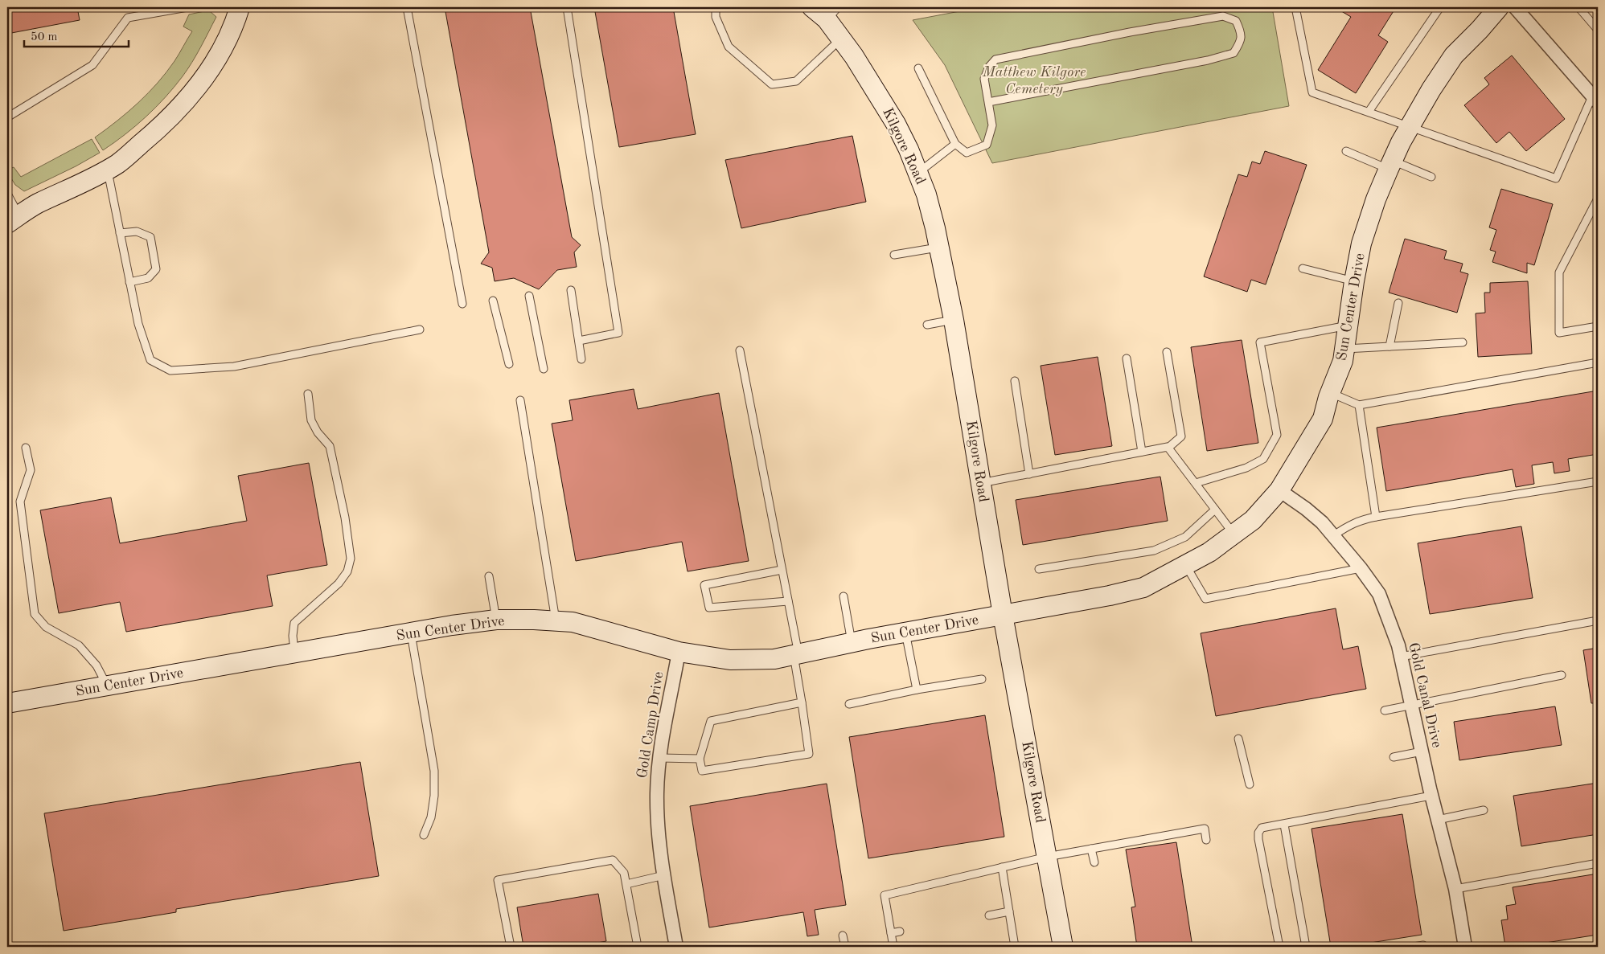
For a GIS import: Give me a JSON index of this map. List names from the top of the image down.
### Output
{
  "streets": {
    "street": [
      "Kilgore Road",
      "Sun Center Drive",
      "Gold Canal Drive",
      "Gold Camp Drive"
    ]
  },
  "crossings": [
    ["Kilgore Road", "Sun Center Drive"],
    ["Sun Center Drive", "Gold Canal Drive"],
    ["Sun Center Drive", "Gold Camp Drive"]
  ],
  "parks": ["Matthew Kilgore Cemetery"],
  "scale_bar": "50 m"
}
